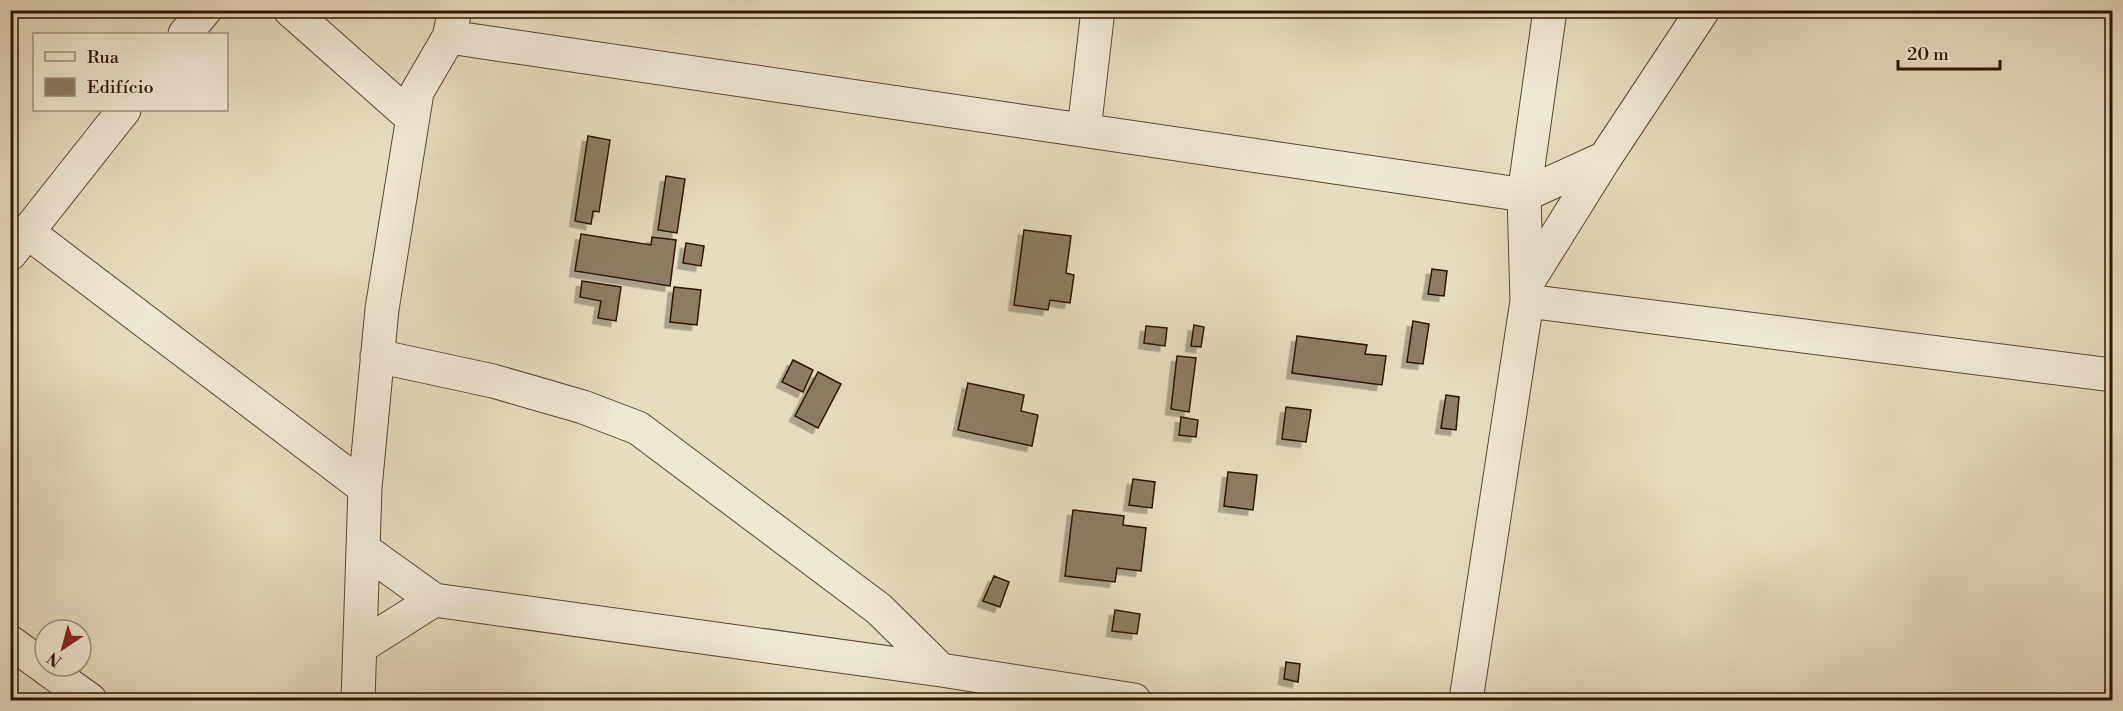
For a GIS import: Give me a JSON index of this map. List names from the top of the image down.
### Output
{
  "legend": ["Rua", "Edifício"],
  "scale_bar": "20 m",
  "north": "bottom left"
}
